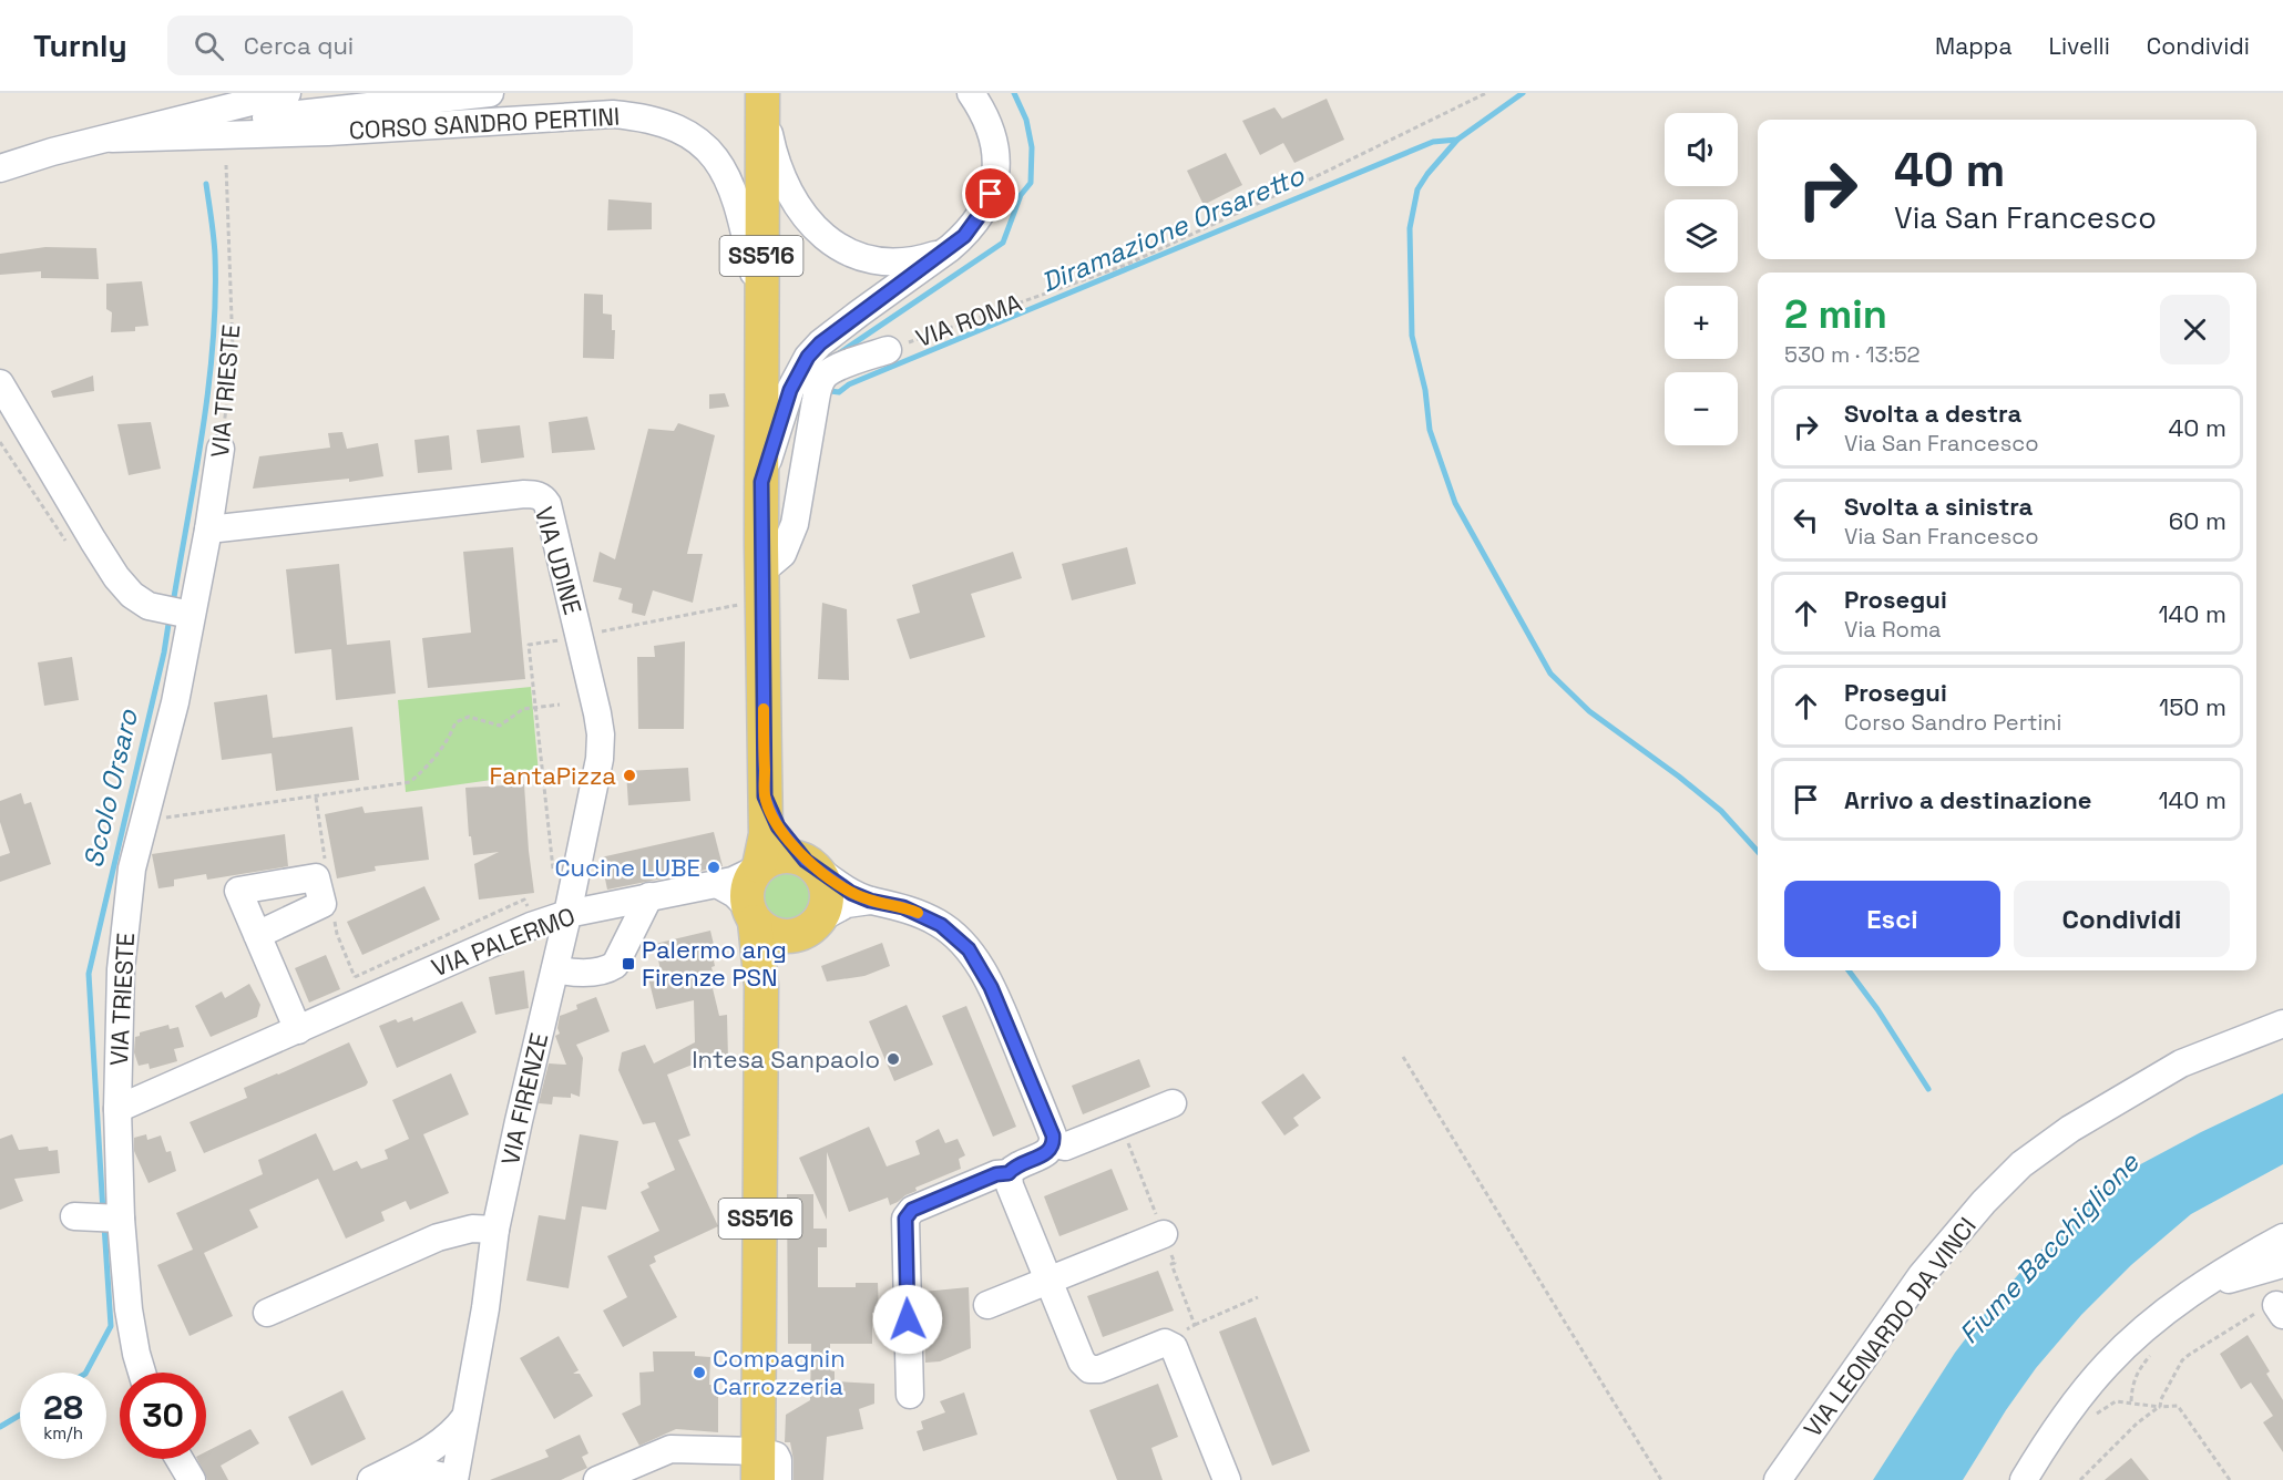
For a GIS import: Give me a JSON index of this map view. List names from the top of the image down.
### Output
{
  "streets": {
    "main road": ["SS516"],
    "street": [
      "CORSO SANDRO PERTINI",
      "VIA ROMA",
      "VIA TRIESTE",
      "VIA UDINE",
      "VIA PALERMO",
      "VIA FIRENZE",
      "VIA LEONARDO DA VINCI"
    ]
  },
  "crossings": [
    ["CORSO SANDRO PERTINI", "SS516"],
    ["SS516", "VIA ROMA"],
    ["SS516", "VIA PALERMO"],
    ["VIA TRIESTE", "VIA UDINE"],
    ["VIA TRIESTE", "VIA PALERMO"],
    ["VIA UDINE", "VIA PALERMO"],
    ["VIA UDINE", "VIA FIRENZE"],
    ["VIA PALERMO", "VIA FIRENZE"]
  ],
  "water": ["Diramazione Orsaretto", "Scolo Orsaro", "Fiume Bacchiglione"],
  "places": {
    "other": [
      "FantaPizza",
      "Cucine LUBE",
      "Intesa Sanpaolo",
      "Compagnin Carrozzeria"
    ],
    "transit": ["Palermo ang Firenze PSN"]
  },
  "page": {
    "header": "Turnly",
    "search": "Cerca qui",
    "nav": ["Mappa", "Livelli", "Condividi"],
    "map_buttons": ["+", "−"],
    "turn": ["40 m", "Via San Francesco"],
    "heading": ["2 min", "530 m · 13:52"],
    "list": [
      {
        "name": "Svolta a destra",
        "note": "Via San Francesco",
        "value": "40 m"
      },
      {
        "name": "Svolta a sinistra",
        "note": "Via San Francesco",
        "value": "60 m"
      },
      {
        "name": "Prosegui",
        "note": "Via Roma",
        "value": "140 m"
      },
      {
        "name": "Prosegui",
        "note": "Corso Sandro Pertini",
        "value": "150 m"
      },
      {
        "name": "Arrivo a destinazione",
        "value": "140 m"
      }
    ],
    "buttons": ["Esci", "Condividi"],
    "speed": "28 km/h",
    "limit": "30"
  }
}
